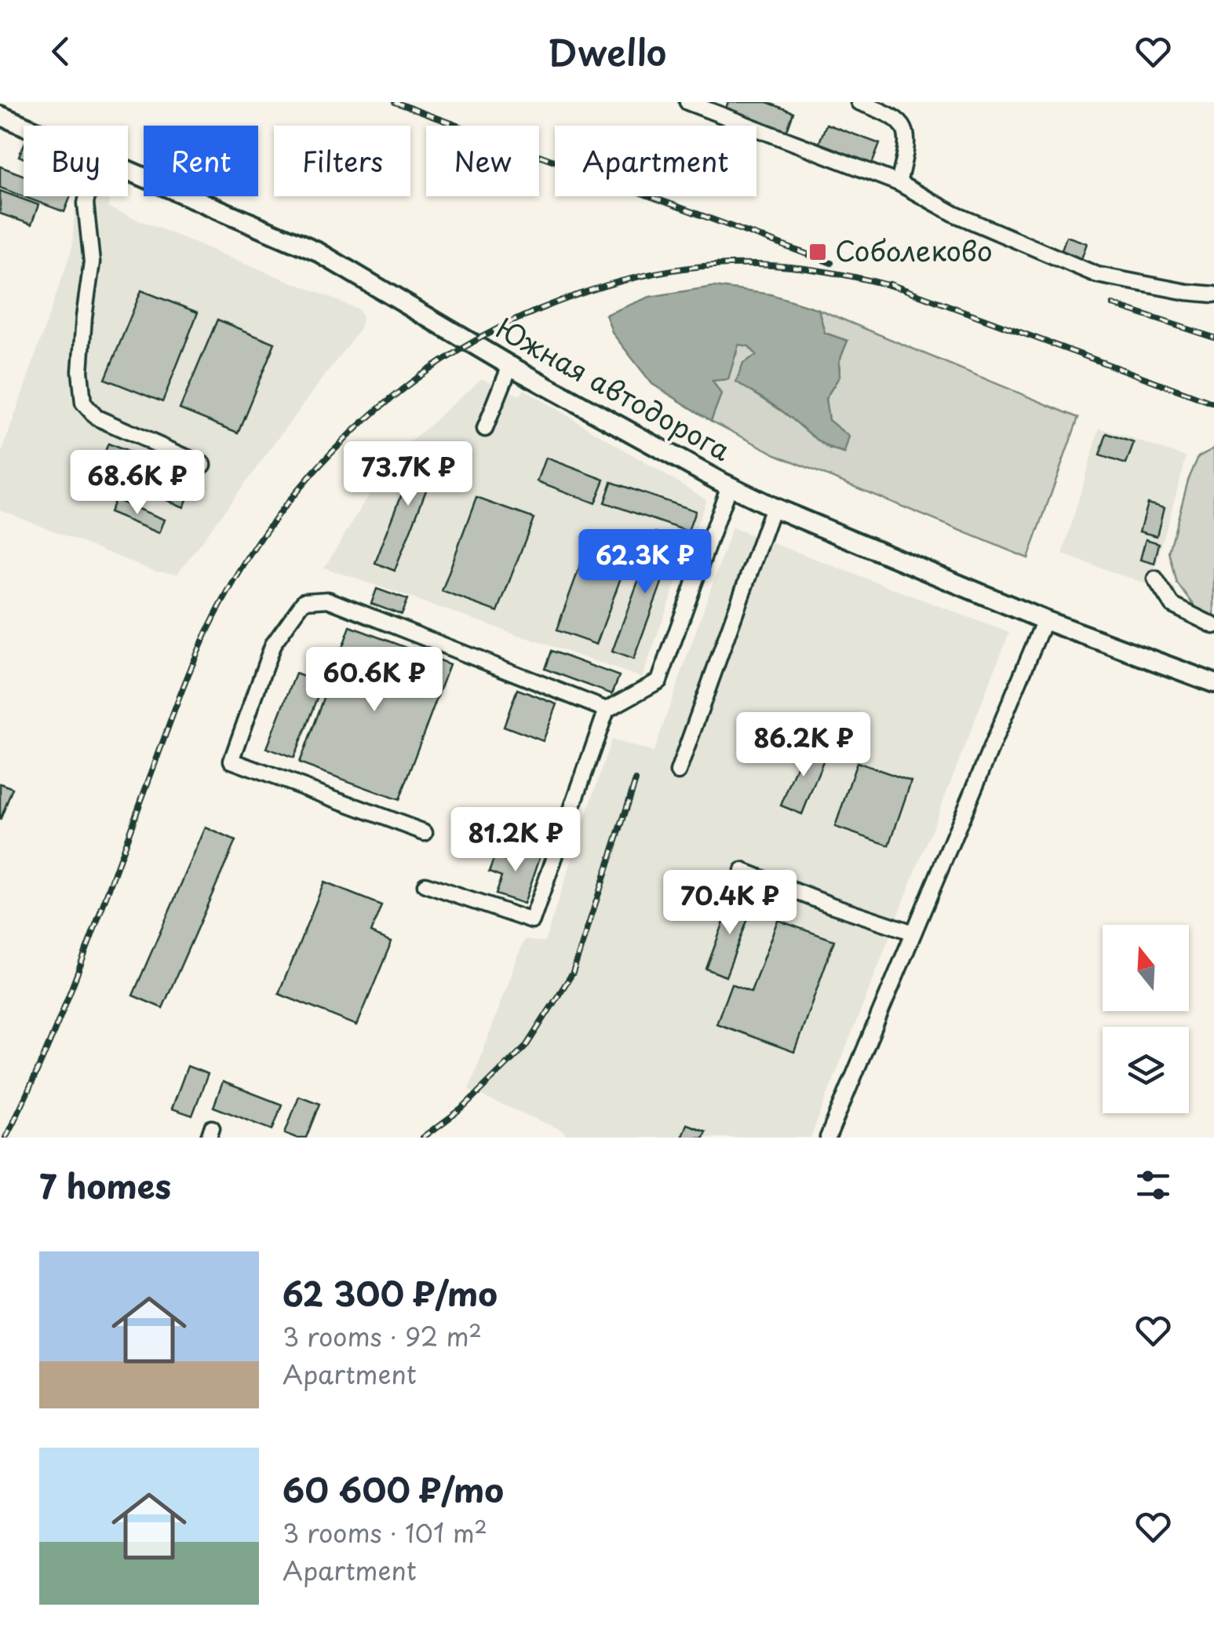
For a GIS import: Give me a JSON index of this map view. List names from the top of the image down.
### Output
{
  "streets": {
    "main road": ["Южная автодорога"]
  },
  "places": {
    "transit": ["Соболеково"]
  },
  "north": "top",
  "page": {
    "header": "Dwello",
    "chip": [
      "Buy",
      "Rent",
      "Filters",
      "New",
      "Apartment"
    ],
    "price": [
      "73.7K ₽",
      "68.6K ₽",
      "62.3K ₽",
      "60.6K ₽",
      "86.2K ₽",
      "81.2K ₽",
      "70.4K ₽"
    ],
    "heading": "7 homes",
    "list": [
      {
        "name": "62 300 ₽/mo",
        "note": "3 rooms · 92 m² · Apartment"
      },
      {
        "name": "60 600 ₽/mo",
        "note": "3 rooms · 101 m² · Apartment"
      }
    ]
  }
}
